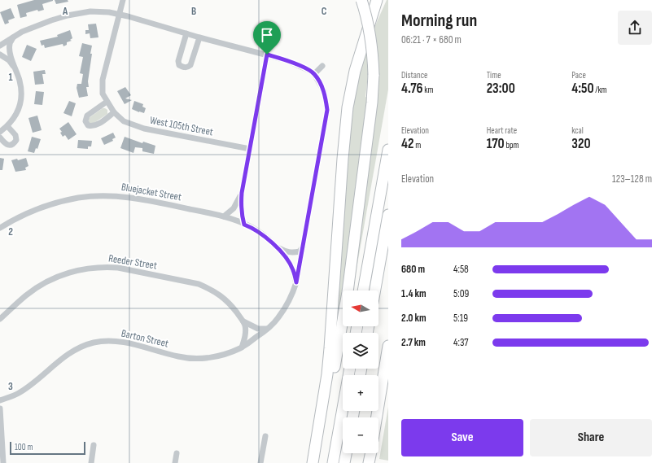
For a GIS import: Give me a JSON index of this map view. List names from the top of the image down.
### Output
{
  "streets": {
    "street": [
      "West 105th Street",
      "Bluejacket Street",
      "Reeder Street",
      "Barton Street"
    ]
  },
  "crossings": [
    ["Bluejacket Street", "Barton Street"],
    ["Reeder Street", "Barton Street"]
  ],
  "scale_bar": "100 m",
  "north": "left",
  "page": {
    "heading": ["Morning run", "06:21 · 7 × 680 m"],
    "stats": [
      ["Distance", "4.76 km"],
      ["Time", "23:00"],
      ["Pace", "4:50 /km"],
      ["Elevation", "42 m"],
      ["Heart rate", "170 bpm"],
      ["kcal", "320"]
    ],
    "chart": ["Elevation", "123–128 m"],
    "list": [
      {
        "name": "680 m",
        "note": "4:58"
      },
      {
        "name": "1.4 km",
        "note": "5:09"
      },
      {
        "name": "2.0 km",
        "note": "5:19"
      },
      {
        "name": "2.7 km",
        "note": "4:37"
      }
    ],
    "map_buttons": ["+", "−"],
    "buttons": ["Save", "Share"],
    "scale": "100 m"
  },
  "grid": {
    "columns": ["A", "B", "C"],
    "rows": ["1", "2", "3"]
  }
}
